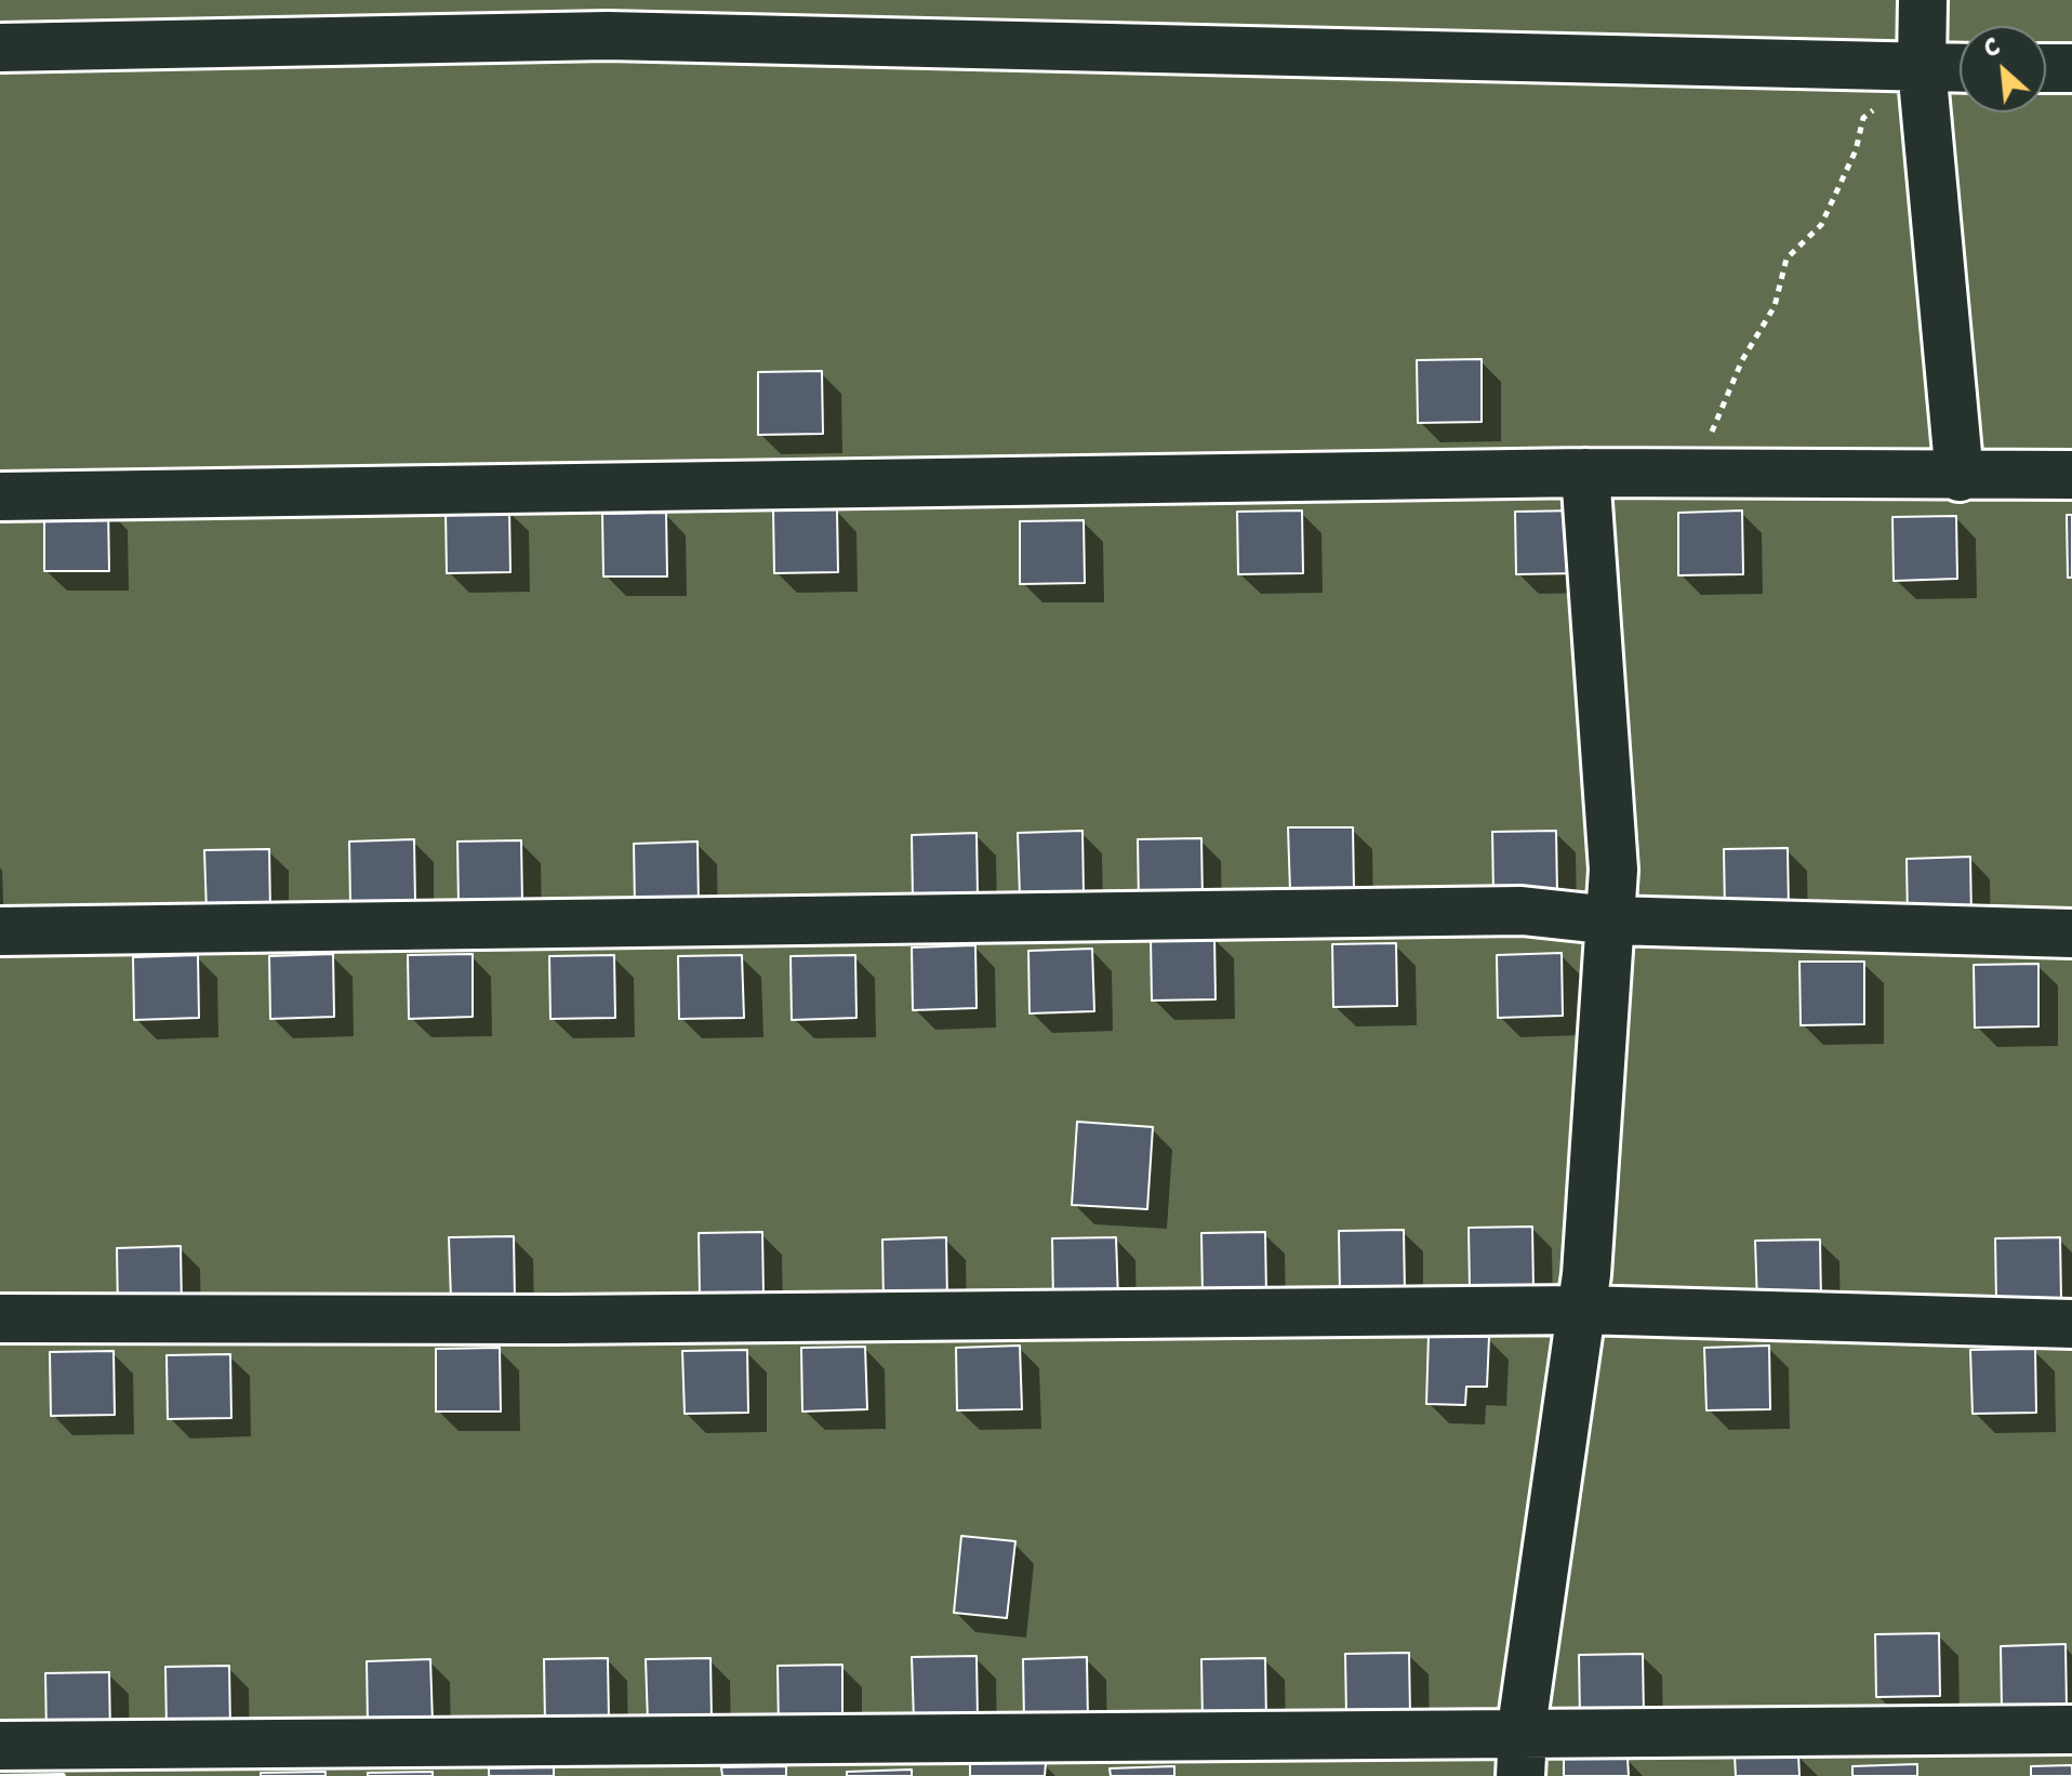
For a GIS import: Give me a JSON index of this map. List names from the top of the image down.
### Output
{
  "north": "top left"
}
